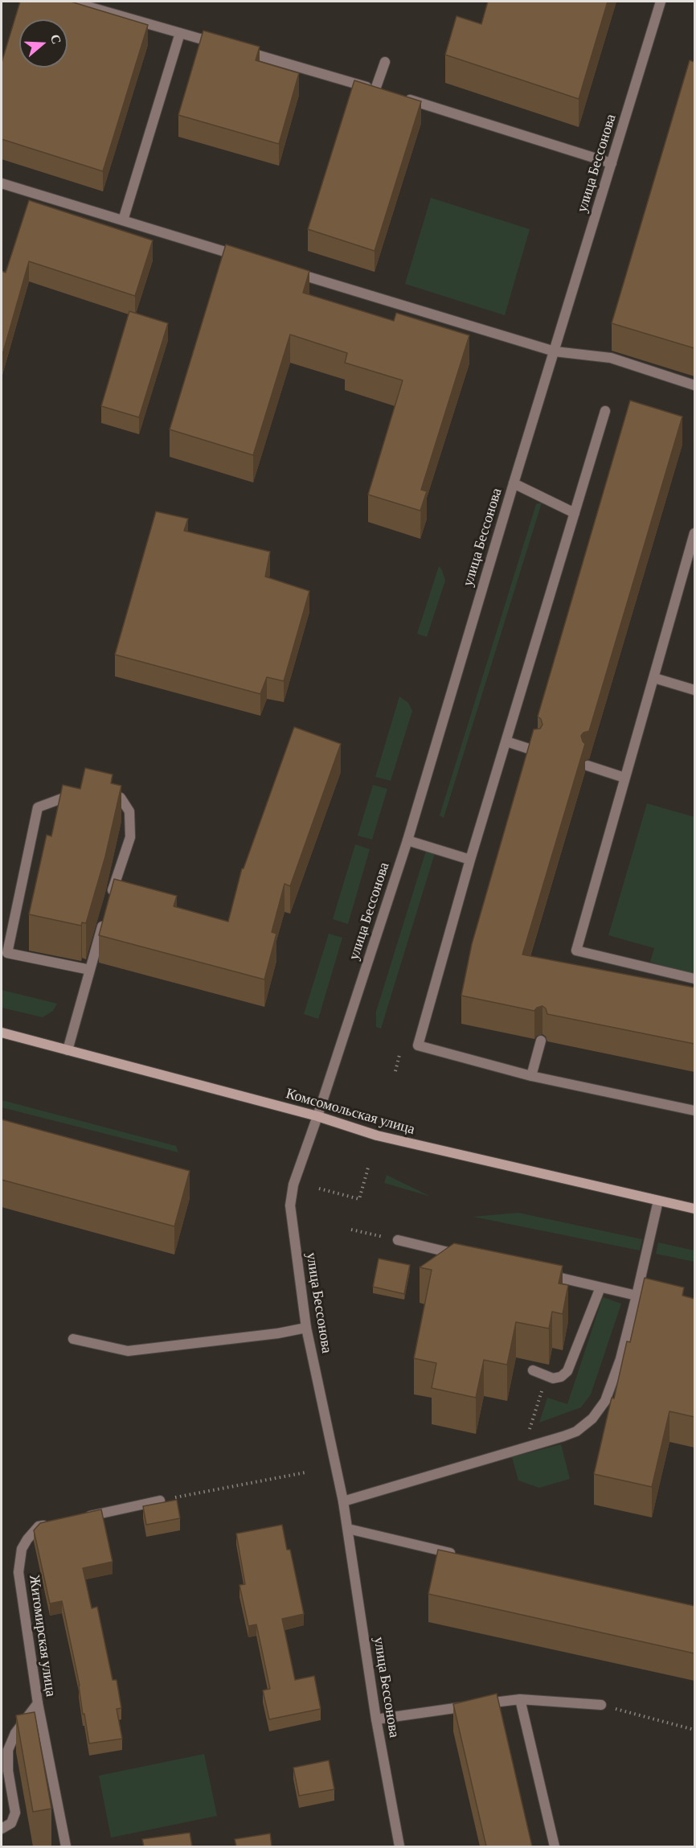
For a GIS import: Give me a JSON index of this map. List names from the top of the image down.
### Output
{
  "streets": {
    "main road": ["Комсомольская улица"],
    "street": ["улица Бессонова", "Житомирская улица"]
  },
  "crossings": [
    ["улица Бессонова", "Комсомольская улица"]
  ],
  "north": "right"
}
